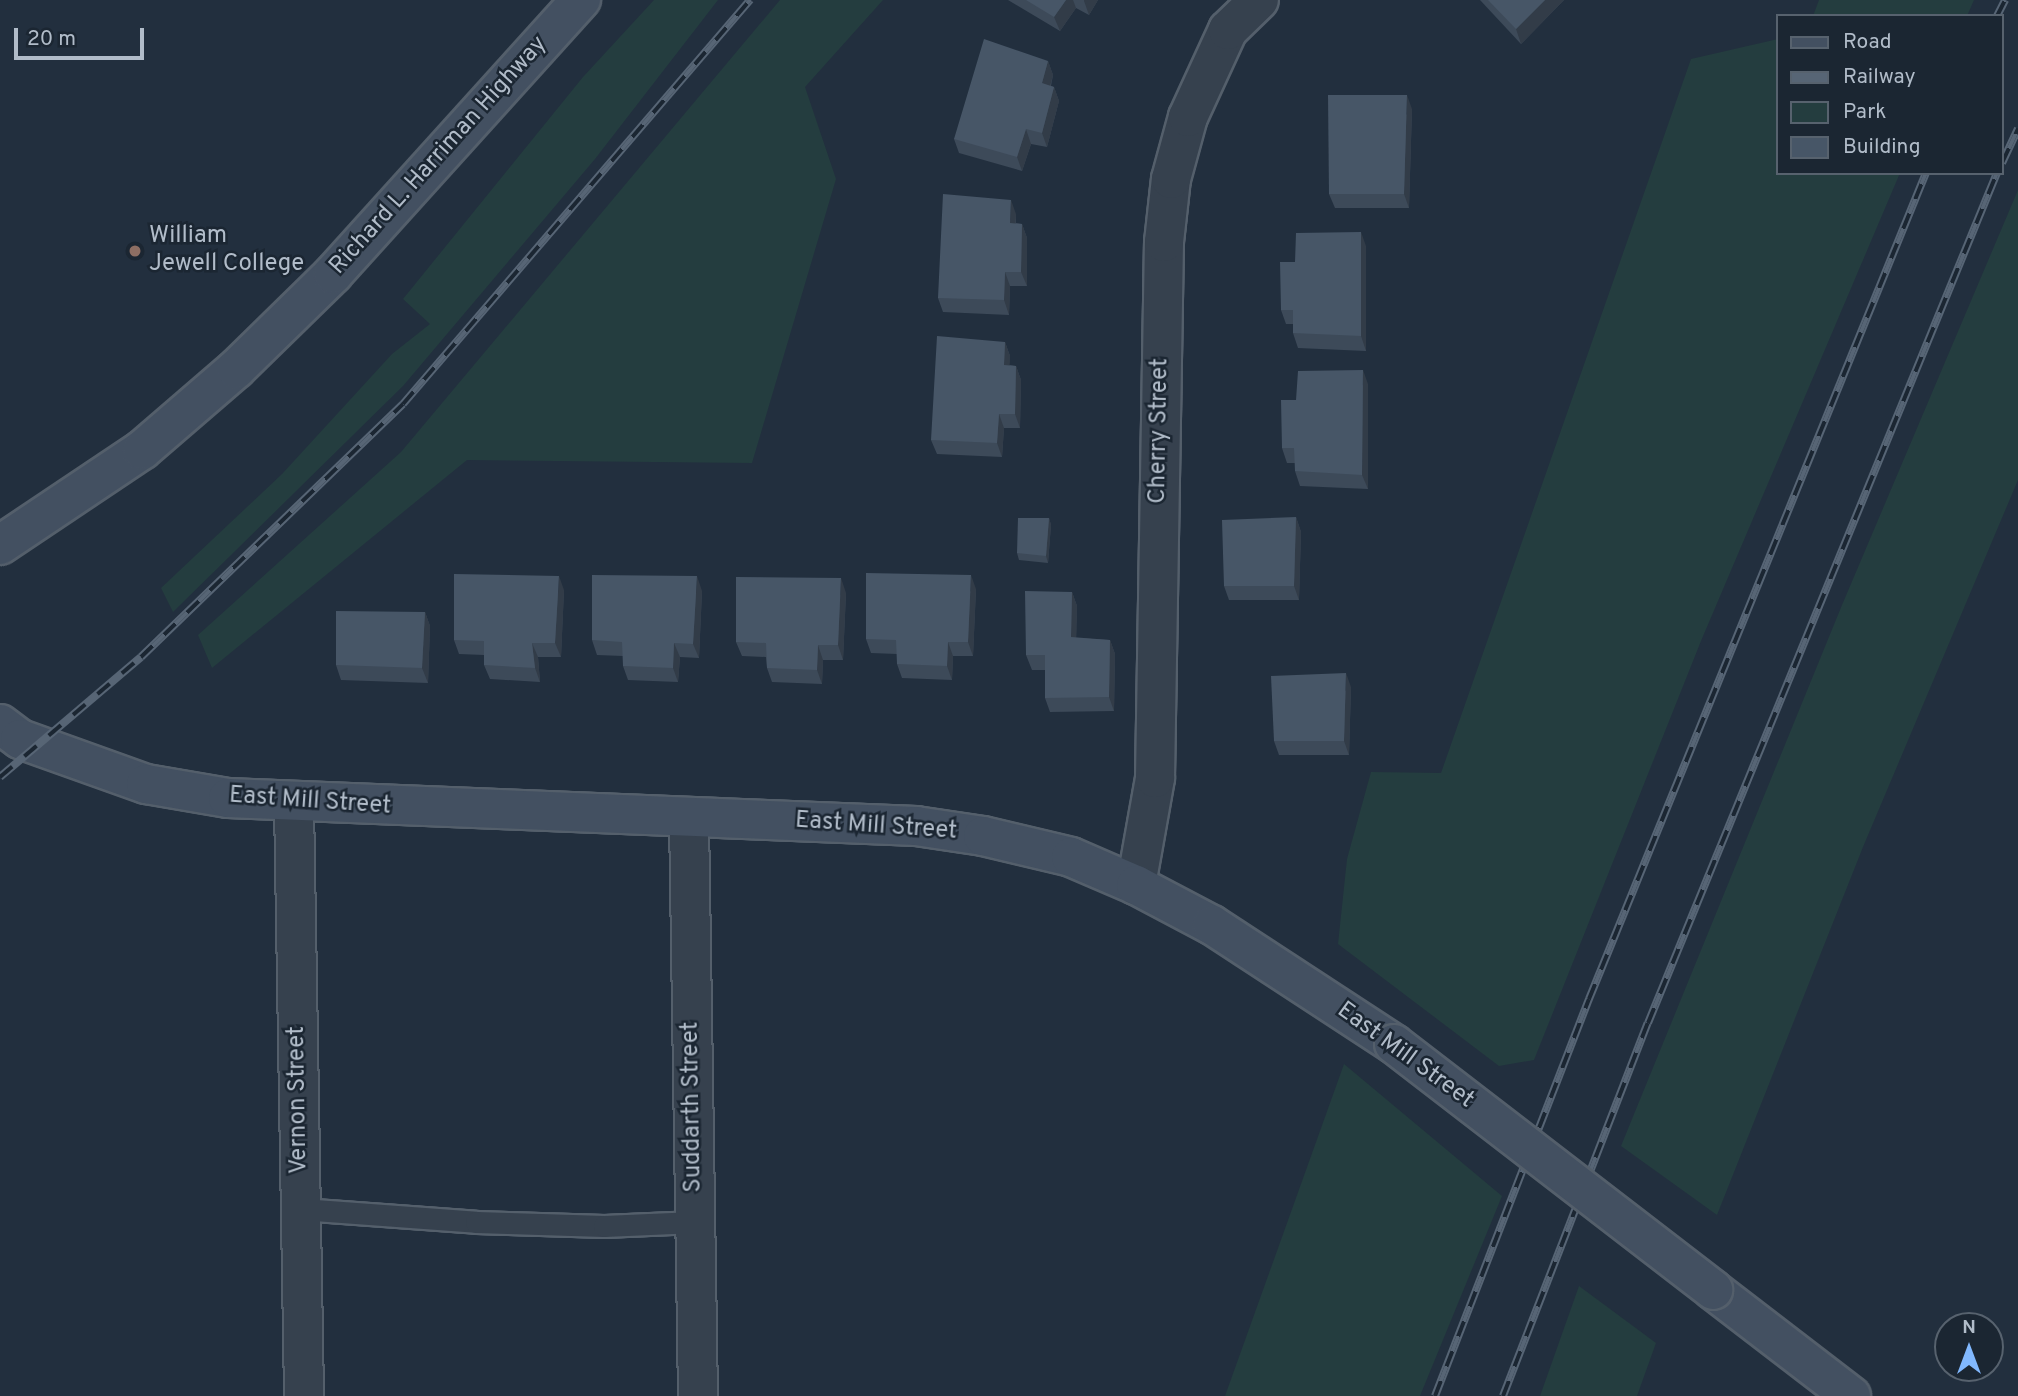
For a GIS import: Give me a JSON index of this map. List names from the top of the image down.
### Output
{
  "streets": {
    "street": [
      "Richard L. Harriman Highway",
      "Cherry Street",
      "East Mill Street",
      "Vernon Street",
      "Suddarth Street"
    ]
  },
  "crossings": [
    ["Cherry Street", "East Mill Street"],
    ["East Mill Street", "Vernon Street"],
    ["East Mill Street", "Suddarth Street"]
  ],
  "places": ["William Jewell College"],
  "legend": [
    "Road",
    "Railway",
    "Park",
    "Building"
  ],
  "scale_bar": "20 m",
  "north": "top"
}
